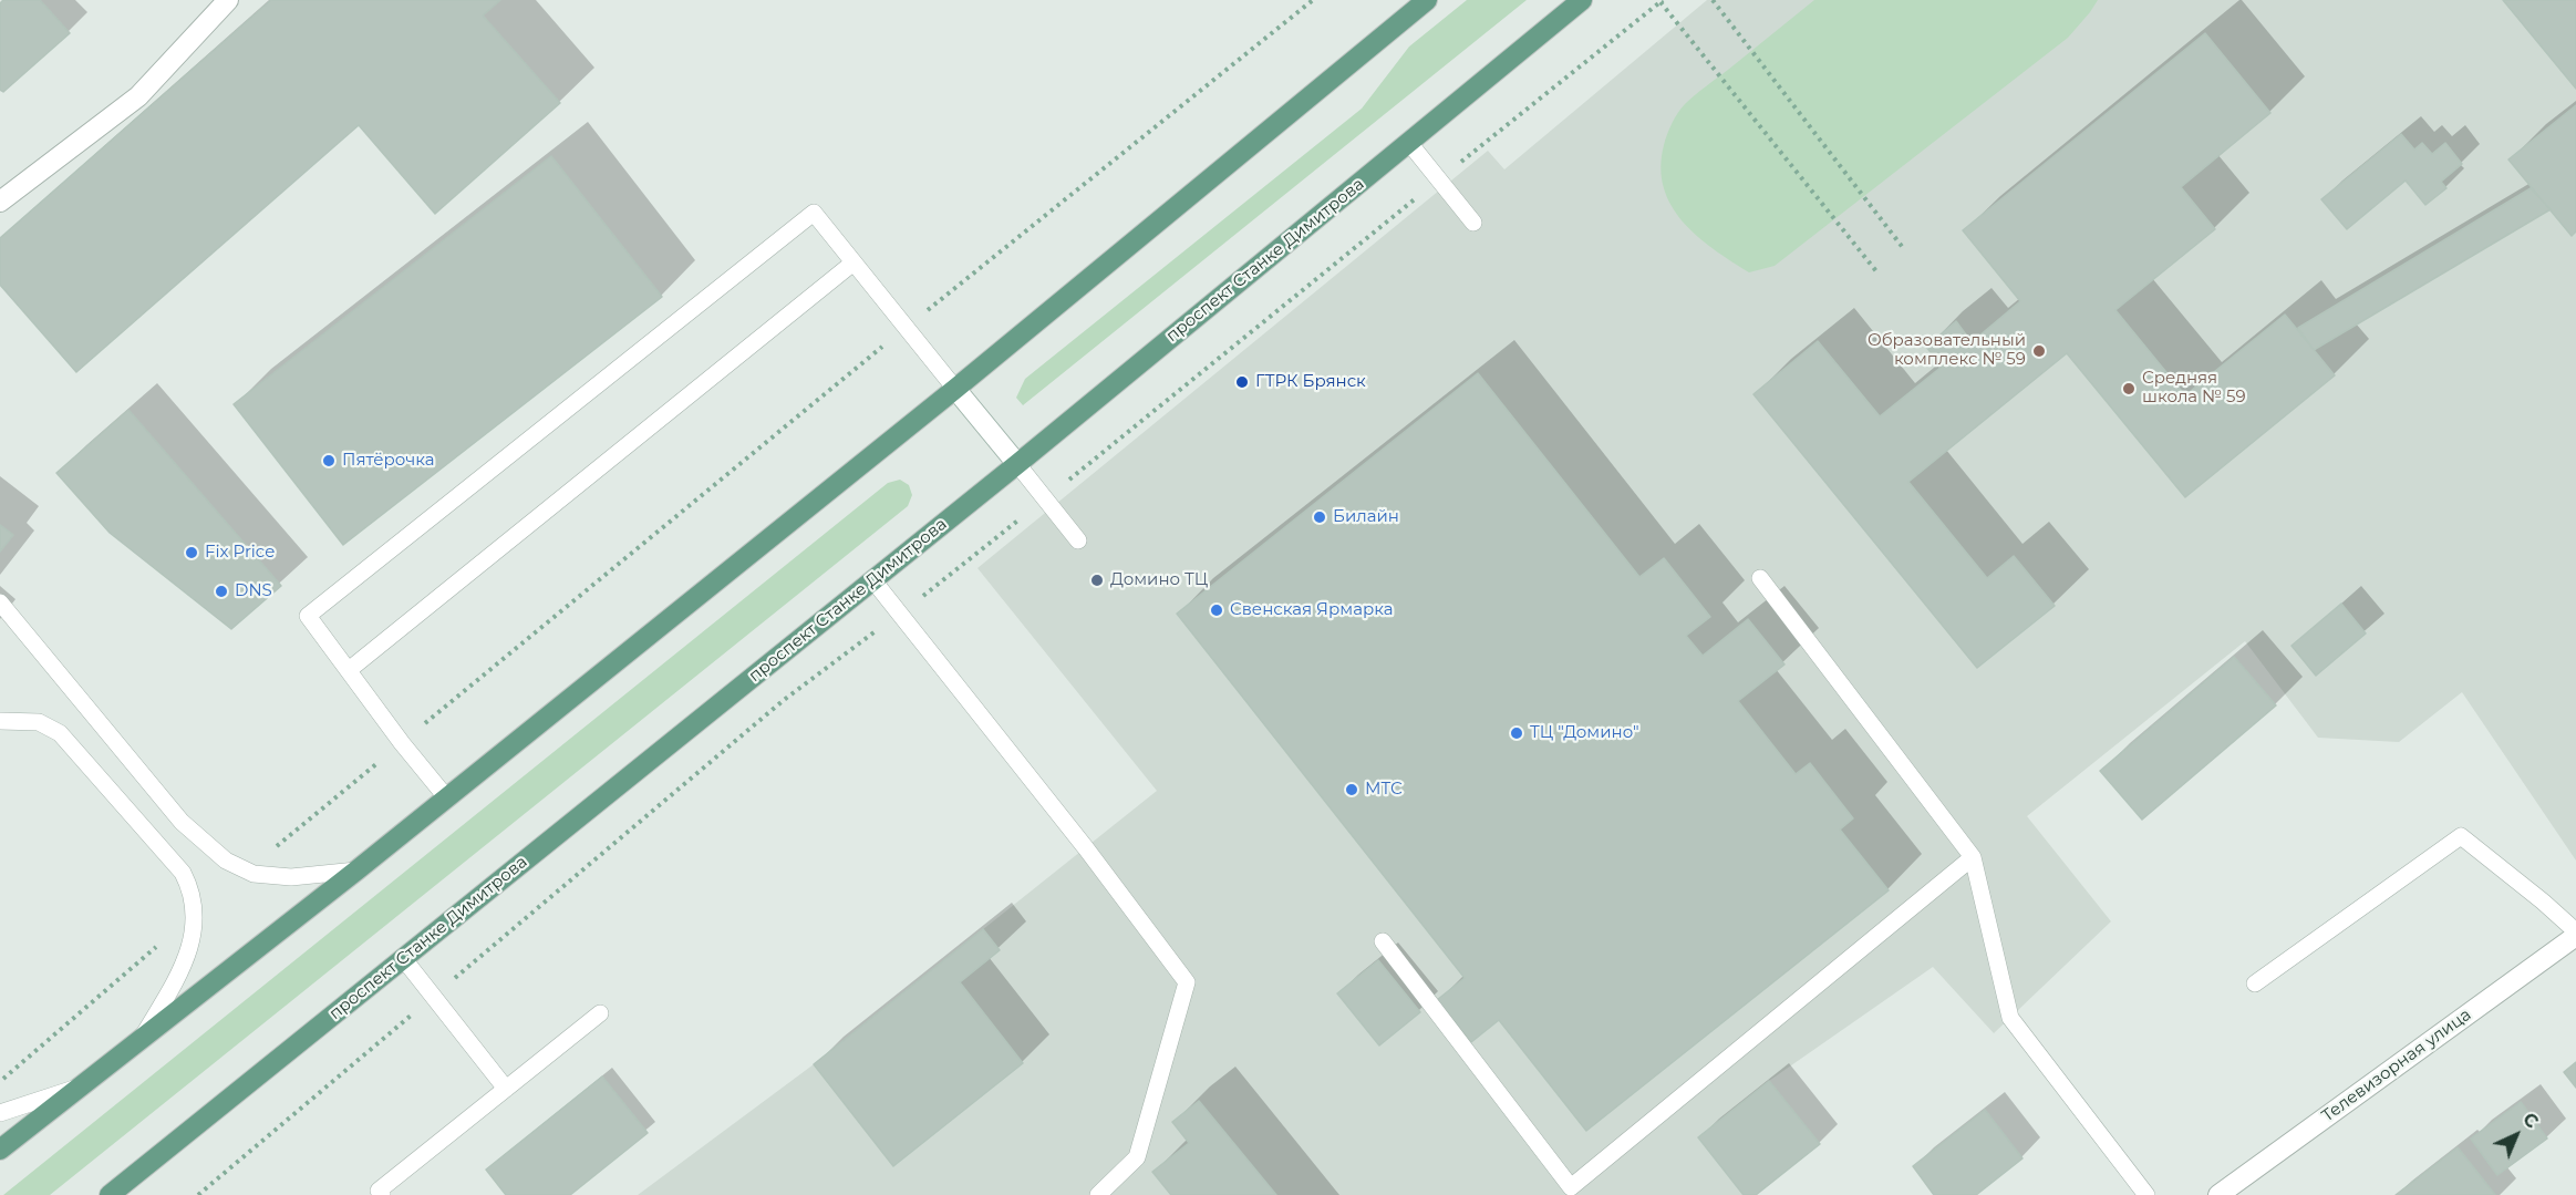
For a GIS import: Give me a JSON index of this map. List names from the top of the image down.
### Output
{
  "streets": {
    "main road": ["проспект Станке Димитрова"],
    "street": ["Телевизорная улица"]
  },
  "places": [
    "Образовательный комплекс № 59",
    "ГТРК Брянск",
    "Средняя школа № 59",
    "Пятёрочка",
    "Билайн",
    "Fix Price",
    "Домино ТЦ",
    "DNS",
    "Свенская Ярмарка",
    "ТЦ \"Домино\"",
    "МТС"
  ],
  "north": "top right"
}
